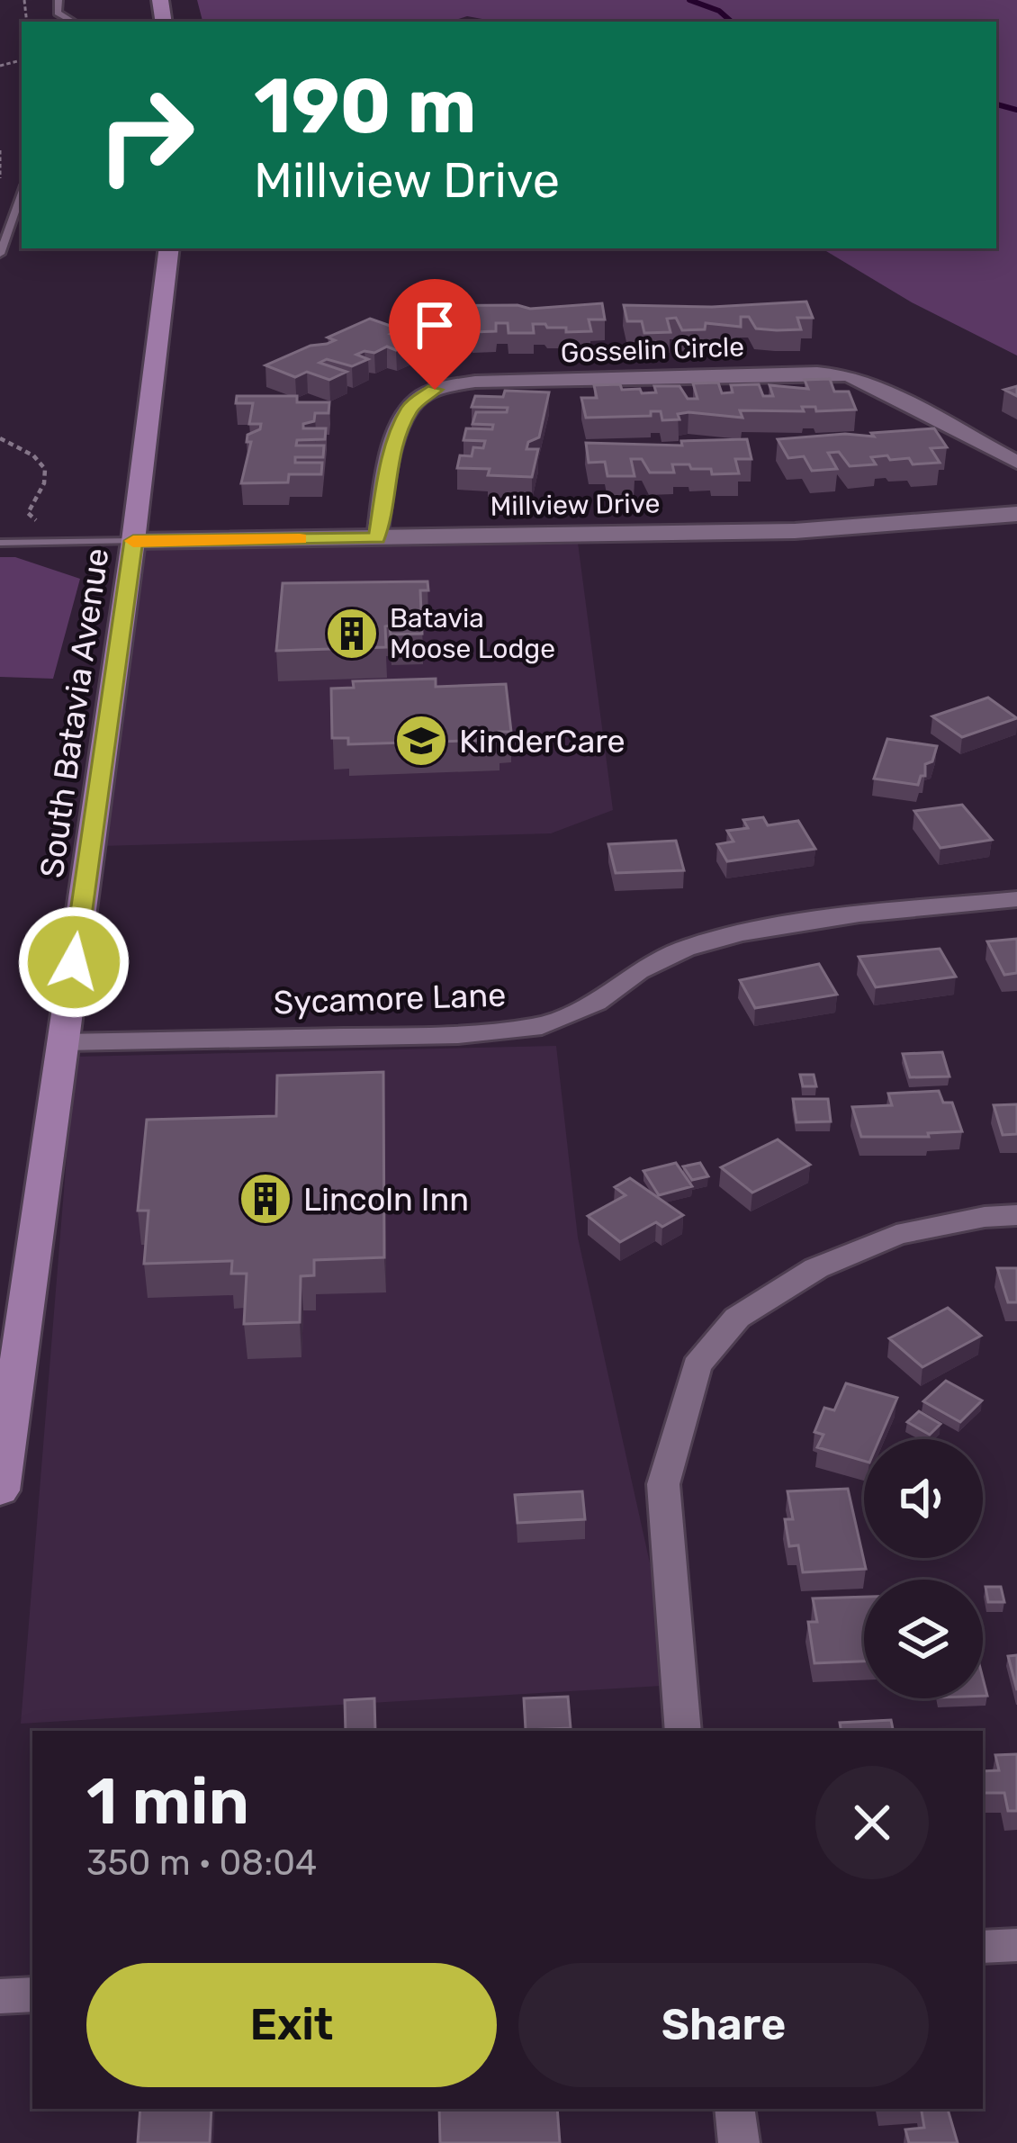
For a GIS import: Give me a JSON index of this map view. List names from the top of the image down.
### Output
{
  "streets": {
    "main road": ["South Batavia Avenue"],
    "street": ["Gosselin Circle", "Millview Drive", "Sycamore Lane"]
  },
  "crossings": [
    ["Gosselin Circle", "Millview Drive"],
    ["Millview Drive", "South Batavia Avenue"],
    ["South Batavia Avenue", "Sycamore Lane"]
  ],
  "places": {
    "building": ["Batavia Moose Lodge", "Lincoln Inn"],
    "school or university": ["KinderCare"]
  },
  "page": {
    "turn": ["190 m", "Millview Drive"],
    "heading": ["1 min", "350 m · 08:04"],
    "buttons": ["Exit", "Share"]
  }
}
